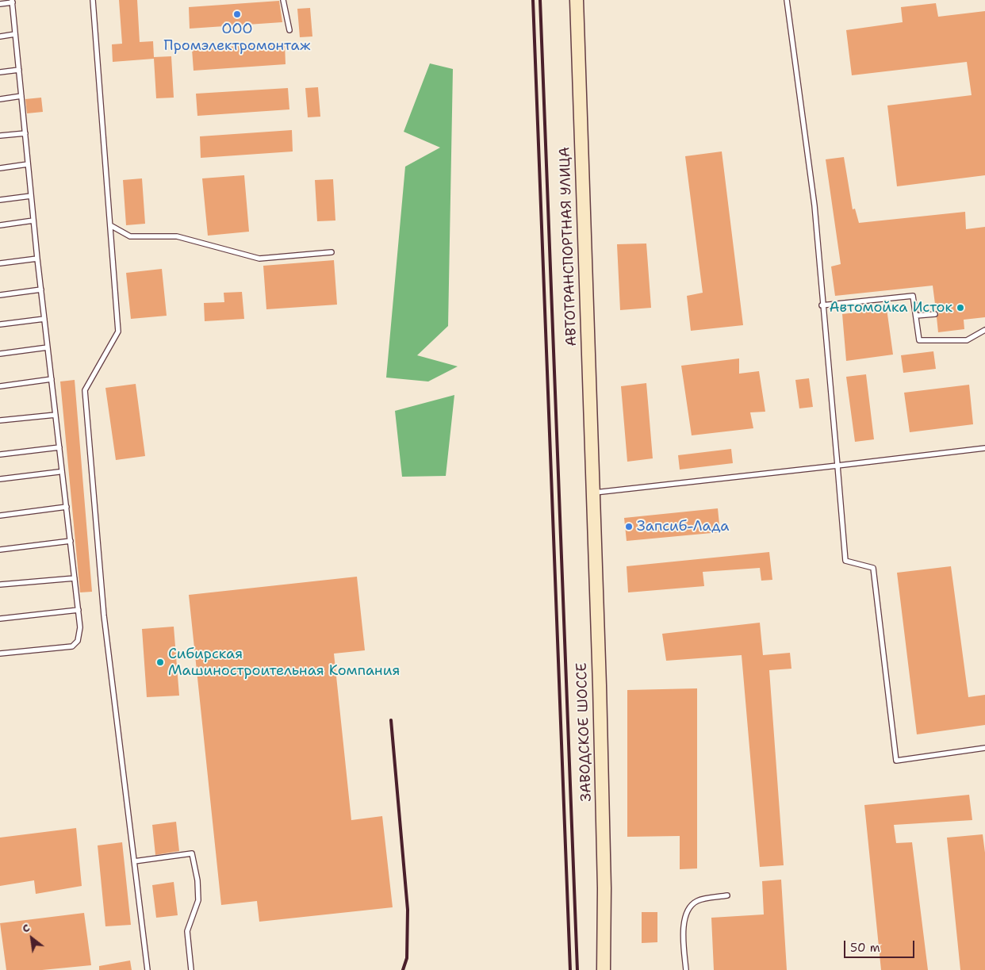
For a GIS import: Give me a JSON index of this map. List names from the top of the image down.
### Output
{
  "streets": {
    "main road": ["АВТОТРАНСПОРТНАЯ УЛИЦА", "ЗАВОДСКОЕ ШОССЕ"]
  },
  "crossings": [
    ["АВТОТРАНСПОРТНАЯ УЛИЦА", "ЗАВОДСКОЕ ШОССЕ"]
  ],
  "places": [
    "ООО Промэлектромонтаж",
    "Автомойка Исток",
    "Запсиб-Лада",
    "Сибирская Машиностроительная Компания"
  ],
  "scale_bar": "50 m",
  "north": "top left"
}
